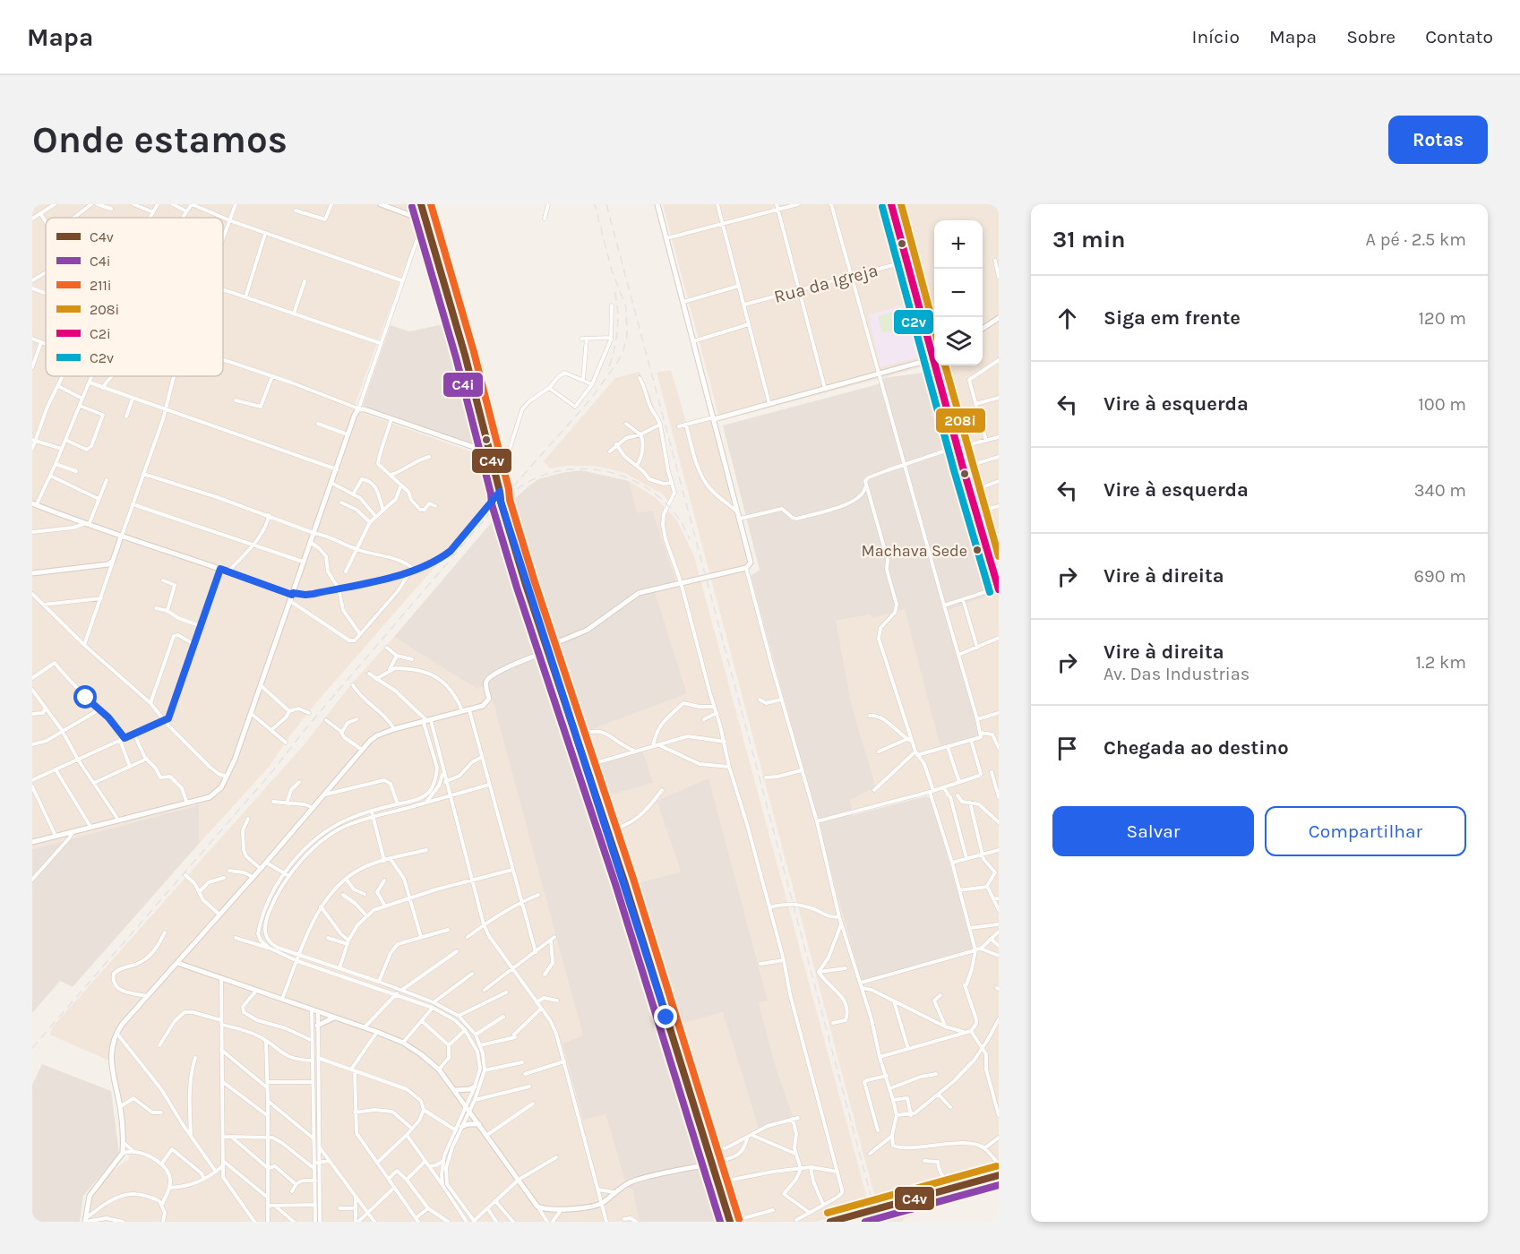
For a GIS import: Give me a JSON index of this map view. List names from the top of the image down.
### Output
{
  "streets": {
    "street": ["Rua da Igreja"]
  },
  "places": ["Machava Sede"],
  "lines": [
    "transit line C4v",
    "transit line 211i",
    "transit line 208i",
    "transit line C2i",
    "transit line C4i",
    "transit line C2v"
  ],
  "legend": [
    "C4v",
    "C4i",
    "211i",
    "208i",
    "C2i",
    "C2v"
  ],
  "page": {
    "header": "Mapa",
    "nav": [
      "Início",
      "Mapa",
      "Sobre",
      "Contato"
    ],
    "buttons": [
      "Rotas",
      ["Salvar", "Compartilhar"]
    ],
    "title": "Onde estamos",
    "heading": ["31 min", "A pé · 2.5 km"],
    "map_buttons": ["+", "−"],
    "list": [
      ["Siga em frente", "120 m"],
      ["Vire à esquerda", "100 m"],
      ["Vire à esquerda", "340 m"],
      ["Vire à direita", "690 m"],
      ["Vire à direita", "Av. Das Industrias", "1.2 km"],
      "Chegada ao destino"
    ]
  }
}
